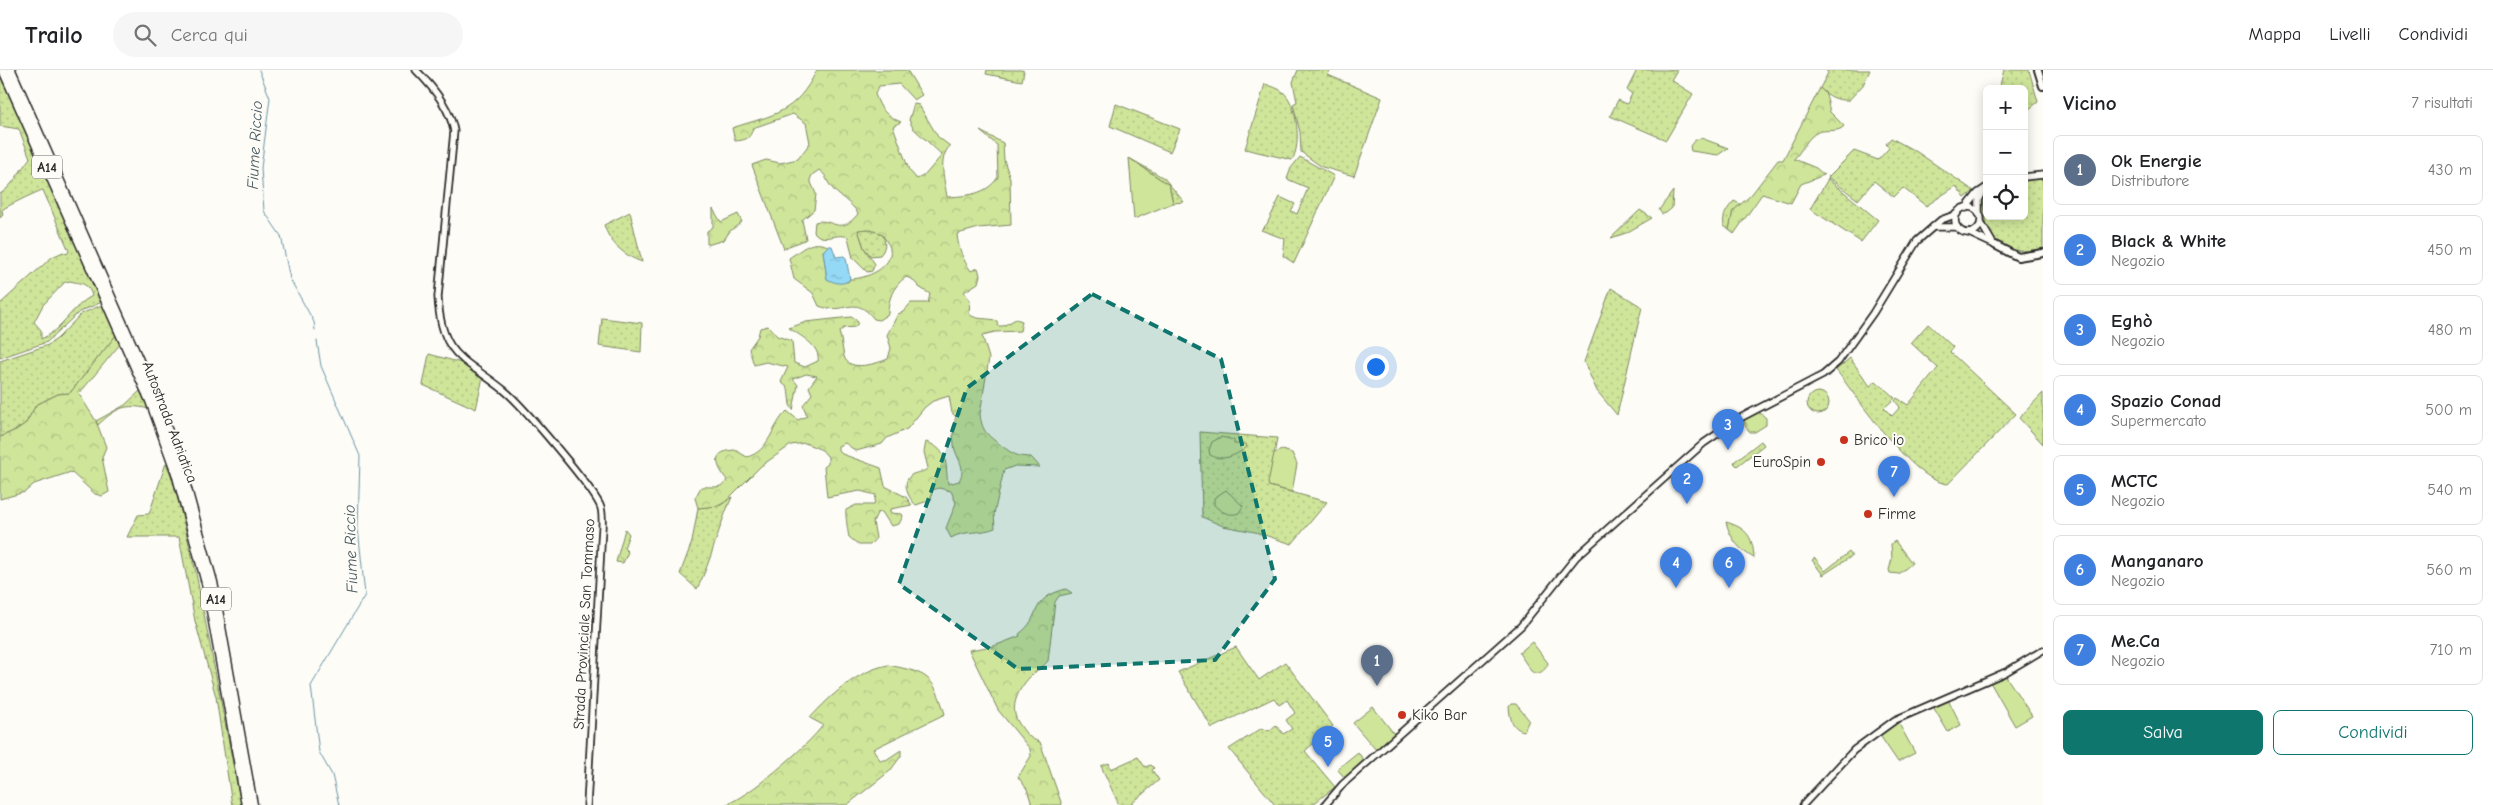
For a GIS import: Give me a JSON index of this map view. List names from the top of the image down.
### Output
{
  "streets": {
    "highway": ["A14", "Autostrada Adriatica"],
    "main road": ["Strada Provinciale San Tommaso"]
  },
  "water": ["Fiume Riccio"],
  "places": [
    "Brico io",
    "EuroSpin",
    "Firme",
    "Kiko Bar"
  ],
  "page": {
    "header": "Trailo",
    "search": "Cerca qui",
    "nav": ["Mappa", "Livelli", "Condividi"],
    "heading": ["Vicino", "7 risultati"],
    "map_buttons": ["+", "−"],
    "list": [
      {
        "mark": "1",
        "name": "Ok Energie",
        "note": "Distributore",
        "value": "430 m"
      },
      {
        "mark": "2",
        "name": "Black & White",
        "note": "Negozio",
        "value": "450 m"
      },
      {
        "mark": "3",
        "name": "Eghò",
        "note": "Negozio",
        "value": "480 m"
      },
      {
        "mark": "4",
        "name": "Spazio Conad",
        "note": "Supermercato",
        "value": "500 m"
      },
      {
        "mark": "5",
        "name": "MCTC",
        "note": "Negozio",
        "value": "540 m"
      },
      {
        "mark": "6",
        "name": "Manganaro",
        "note": "Negozio",
        "value": "560 m"
      },
      {
        "mark": "7",
        "name": "Me.Ca",
        "note": "Negozio",
        "value": "710 m"
      }
    ],
    "pins": [
      "3",
      "7",
      "2",
      "4",
      "6",
      "1",
      "5"
    ],
    "buttons": ["Salva", "Condividi"]
  }
}
